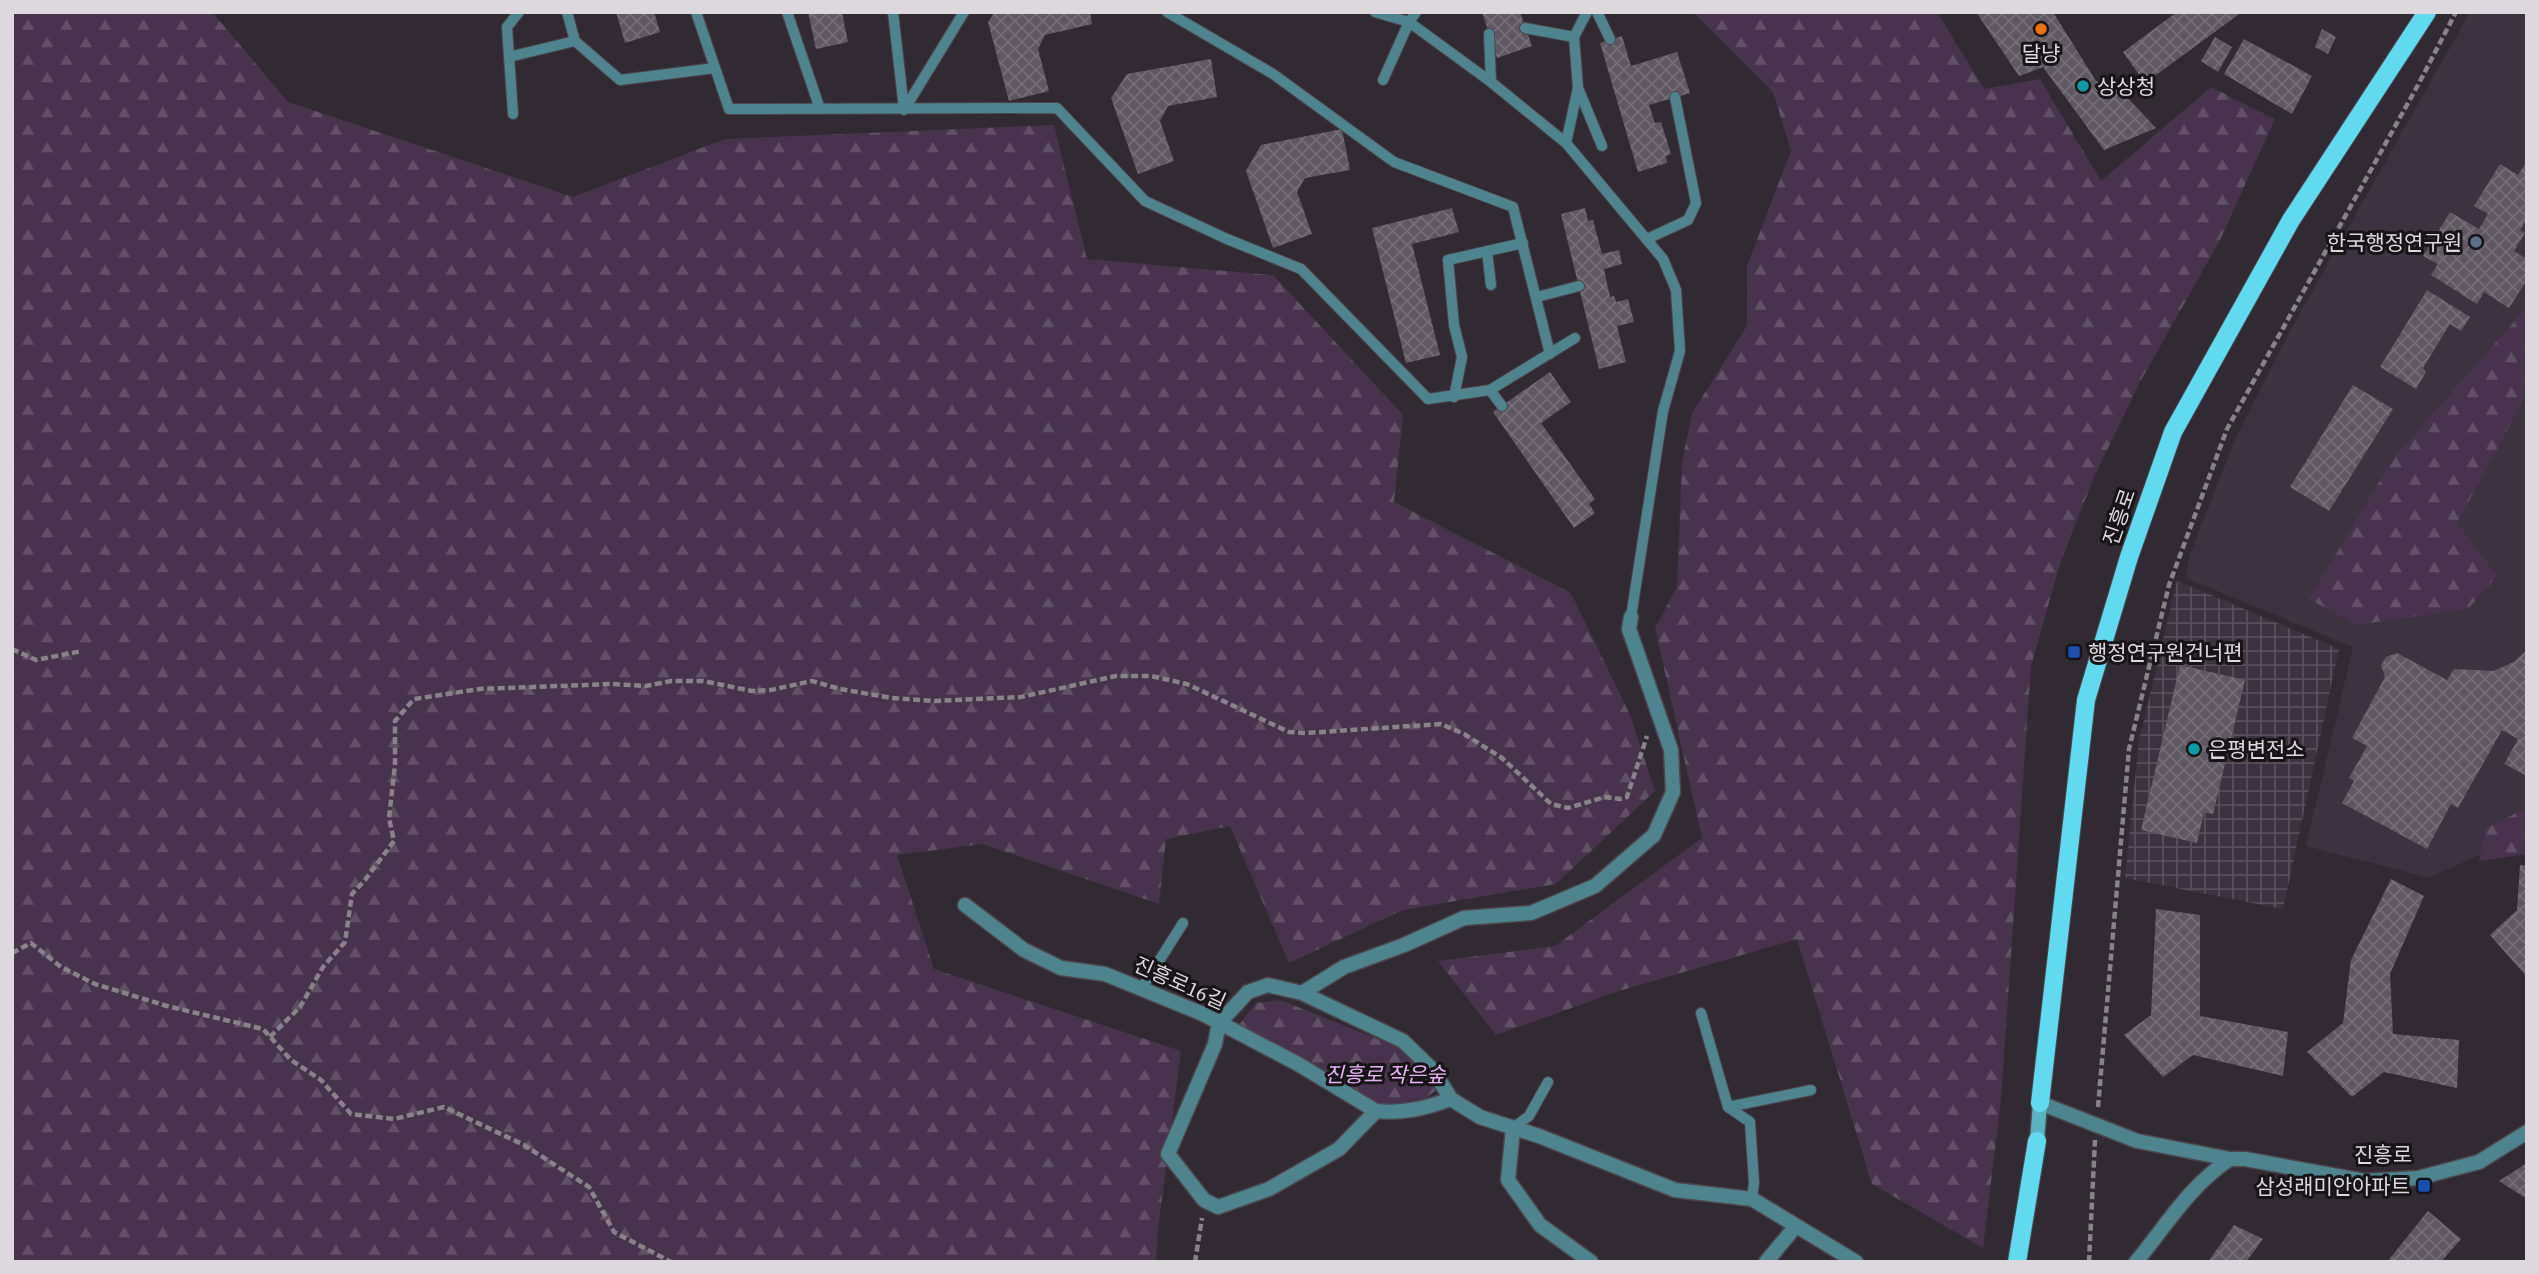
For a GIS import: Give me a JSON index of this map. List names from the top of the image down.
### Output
{
  "streets": {
    "main road": ["진흥로"],
    "street": ["진흥로16길"]
  },
  "parks": ["진흥로 작은숲"],
  "places": {
    "other": [
      "달냥",
      "상상청",
      "한국행정연구원",
      "은평변전소"
    ],
    "transit": ["행정연구원건너편", "삼성래미안아파트"]
  }
}
